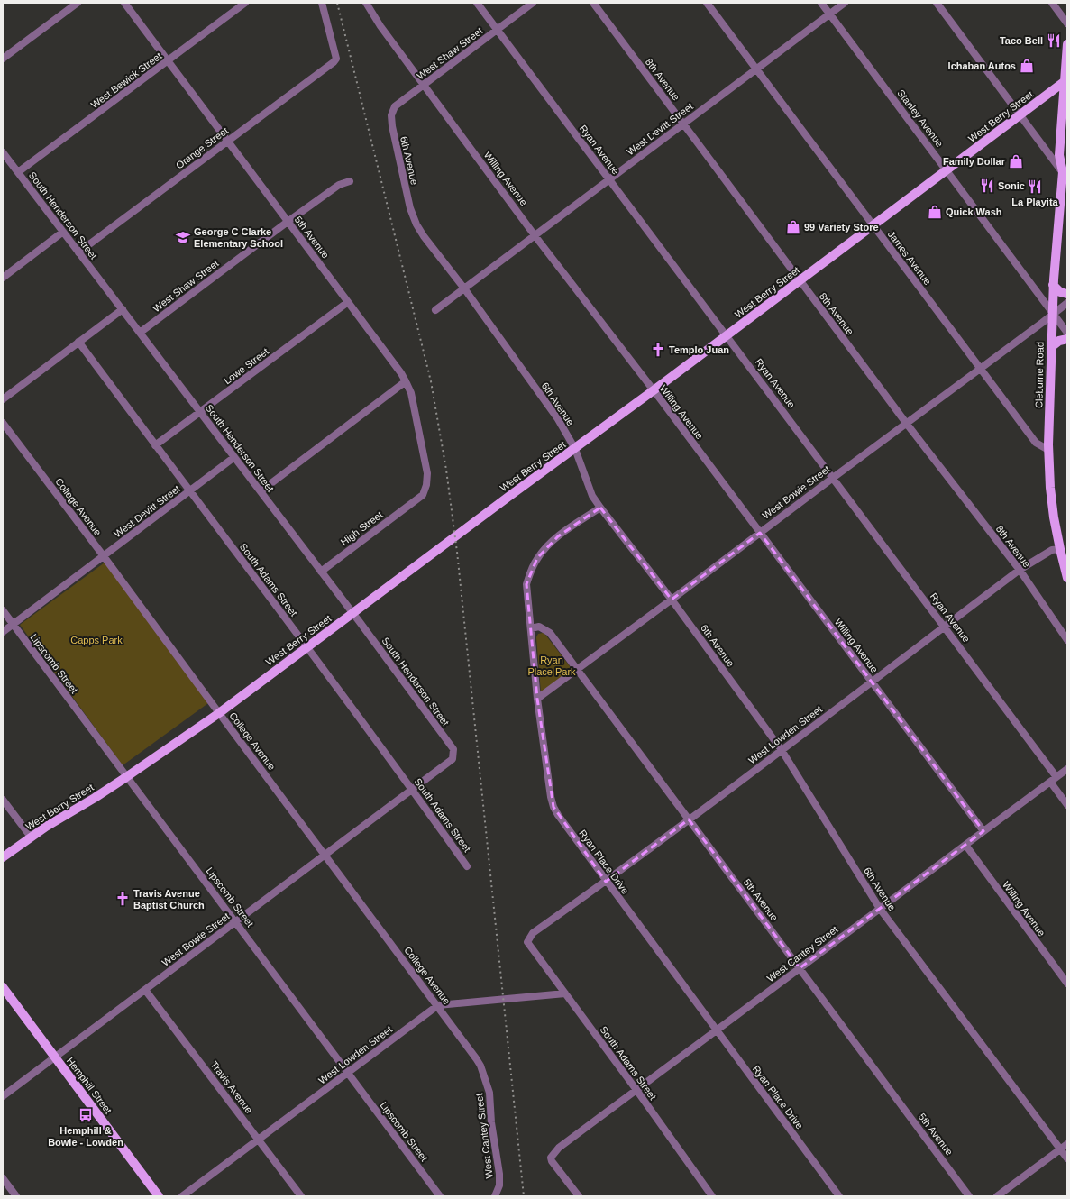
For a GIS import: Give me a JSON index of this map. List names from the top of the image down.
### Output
{
  "streets": {
    "main road": ["West Berry Street", "Cleburne Road", "Hemphill Street"],
    "street": [
      "West Shaw Street",
      "8th Avenue",
      "West Bewick Street",
      "Stanley Avenue",
      "West Devitt Street",
      "Orange Street",
      "Ryan Avenue",
      "6th Avenue",
      "Willing Avenue",
      "South Henderson Street",
      "5th Avenue",
      "James Avenue",
      "Lowe Street",
      "West Bowie Street",
      "College Avenue",
      "High Street",
      "South Adams Street",
      "Lipscomb Street",
      "West Lowden Street",
      "Ryan Place Drive",
      "West Cantey Street",
      "Travis Avenue"
    ]
  },
  "crossings": [
    ["West Shaw Street", "Ryan Avenue"],
    ["West Shaw Street", "6th Avenue"],
    ["West Shaw Street", "Willing Avenue"],
    ["West Shaw Street", "South Henderson Street"],
    ["West Shaw Street", "5th Avenue"],
    ["8th Avenue", "West Berry Street"],
    ["8th Avenue", "West Devitt Street"],
    ["8th Avenue", "West Bowie Street"],
    ["8th Avenue", "West Lowden Street"],
    ["West Bewick Street", "South Henderson Street"],
    ["West Bewick Street", "5th Avenue"],
    ["West Berry Street", "Stanley Avenue"],
    ["West Berry Street", "Ryan Avenue"],
    ["West Berry Street", "6th Avenue"],
    ["West Berry Street", "Willing Avenue"],
    ["West Berry Street", "South Henderson Street"],
    ["West Berry Street", "James Avenue"],
    ["West Berry Street", "Cleburne Road"],
    ["West Berry Street", "College Avenue"],
    ["West Berry Street", "South Adams Street"],
    ["West Berry Street", "Lipscomb Street"],
    ["Stanley Avenue", "West Devitt Street"],
    ["Stanley Avenue", "Cleburne Road"],
    ["Stanley Avenue", "West Bowie Street"],
    ["West Devitt Street", "Ryan Avenue"],
    ["West Devitt Street", "6th Avenue"],
    ["West Devitt Street", "Willing Avenue"],
    ["West Devitt Street", "South Henderson Street"],
    ["West Devitt Street", "James Avenue"],
    ["West Devitt Street", "College Avenue"],
    ["West Devitt Street", "South Adams Street"],
    ["West Devitt Street", "Lipscomb Street"],
    ["Orange Street", "South Henderson Street"],
    ["Orange Street", "5th Avenue"],
    ["Ryan Avenue", "West Bowie Street"],
    ["Ryan Avenue", "West Lowden Street"],
    ["Ryan Avenue", "West Cantey Street"],
    ["6th Avenue", "West Bowie Street"],
    ["6th Avenue", "West Lowden Street"],
    ["6th Avenue", "Ryan Place Drive"],
    ["6th Avenue", "West Cantey Street"],
    ["Willing Avenue", "West Bowie Street"],
    ["Willing Avenue", "West Lowden Street"],
    ["Willing Avenue", "West Cantey Street"],
    ["South Henderson Street", "Lowe Street"],
    ["South Henderson Street", "West Bowie Street"],
    ["South Henderson Street", "High Street"],
    ["5th Avenue", "Lowe Street"],
    ["5th Avenue", "West Bowie Street"],
    ["5th Avenue", "High Street"],
    ["5th Avenue", "West Lowden Street"],
    ["5th Avenue", "Ryan Place Drive"],
    ["5th Avenue", "West Cantey Street"],
    ["James Avenue", "Cleburne Road"],
    ["James Avenue", "West Bowie Street"],
    ["Lowe Street", "South Adams Street"],
    ["Cleburne Road", "West Bowie Street"],
    ["Cleburne Road", "West Lowden Street"],
    ["West Bowie Street", "College Avenue"],
    ["West Bowie Street", "South Adams Street"],
    ["West Bowie Street", "Lipscomb Street"],
    ["West Bowie Street", "Ryan Place Drive"],
    ["West Bowie Street", "Hemphill Street"],
    ["West Bowie Street", "Travis Avenue"],
    ["College Avenue", "West Lowden Street"],
    ["College Avenue", "West Cantey Street"],
    ["South Adams Street", "West Lowden Street"],
    ["South Adams Street", "West Cantey Street"],
    ["Lipscomb Street", "West Lowden Street"],
    ["West Lowden Street", "Ryan Place Drive"],
    ["West Lowden Street", "Travis Avenue"],
    ["Ryan Place Drive", "West Cantey Street"]
  ],
  "parks": ["Capps Park", "Ryan Place Park"],
  "places": {
    "restaurant": ["Taco Bell", "Sonic", "La Playita"],
    "shop": [
      "Ichaban Autos",
      "Family Dollar",
      "Quick Wash",
      "99 Variety Store"
    ],
    "school or university": ["George C Clarke Elementary School"],
    "church": ["Templo Juan", "Travis Avenue Baptist Church"],
    "bus stop": ["Hemphill & Bowie - Lowden"]
  }
}
